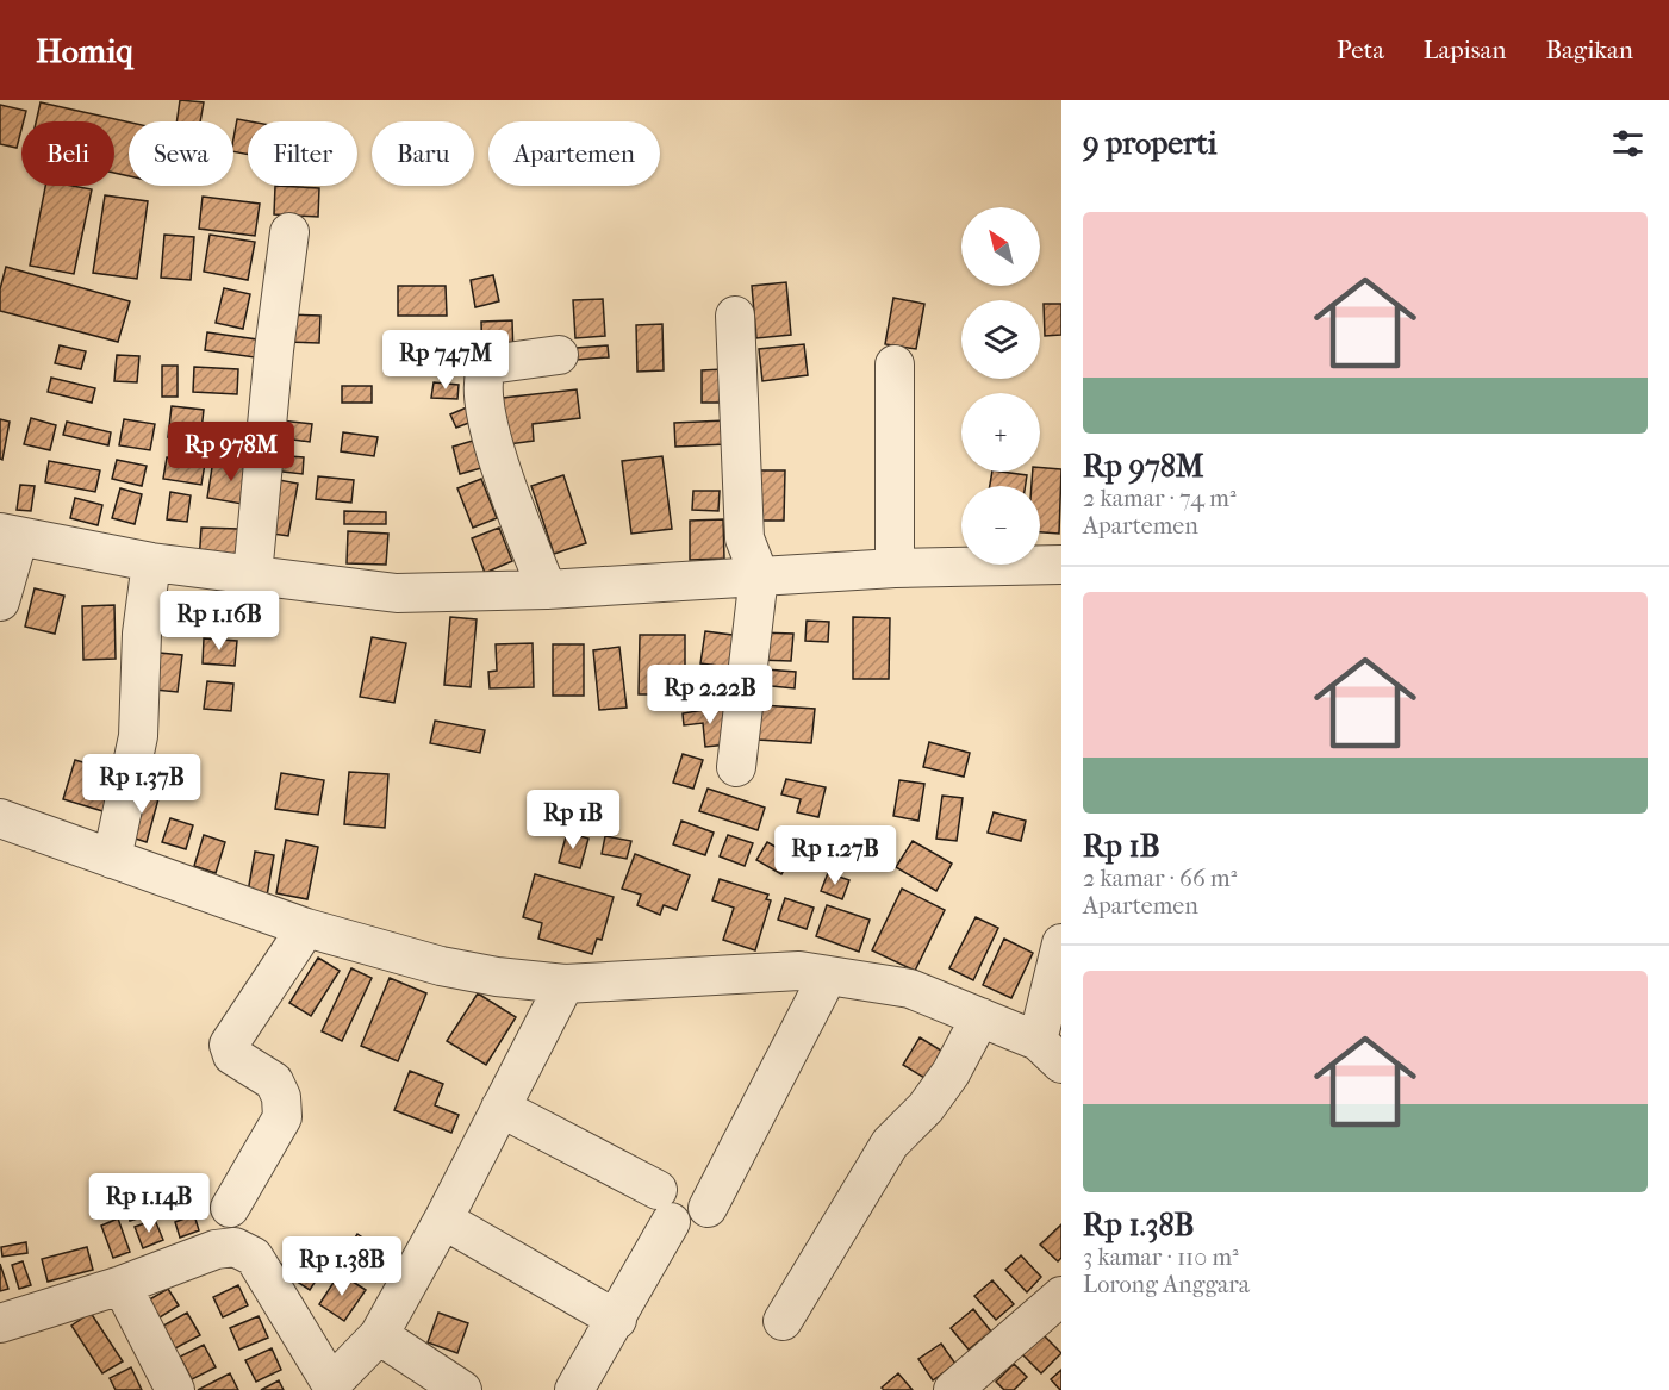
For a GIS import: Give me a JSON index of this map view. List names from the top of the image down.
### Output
{
  "north": "top left",
  "page": {
    "header": "Homiq",
    "nav": ["Peta", "Lapisan", "Bagikan"],
    "heading": "9 properti",
    "chip": [
      "Beli",
      "Sewa",
      "Filter",
      "Baru",
      "Apartemen"
    ],
    "list": [
      {
        "name": "Rp 978M",
        "note": "2 kamar · 74 m² · Apartemen"
      },
      {
        "name": "Rp 1B",
        "note": "2 kamar · 66 m² · Apartemen"
      },
      {
        "name": "Rp 1.38B",
        "note": "3 kamar · 110 m² · Lorong Anggara"
      }
    ],
    "map_buttons": ["+", "−"],
    "price": [
      "Rp 747M",
      "Rp 978M",
      "Rp 1.16B",
      "Rp 2.22B",
      "Rp 1.37B",
      "Rp 1B",
      "Rp 1.27B",
      "Rp 1.14B",
      "Rp 1.38B"
    ]
  }
}
